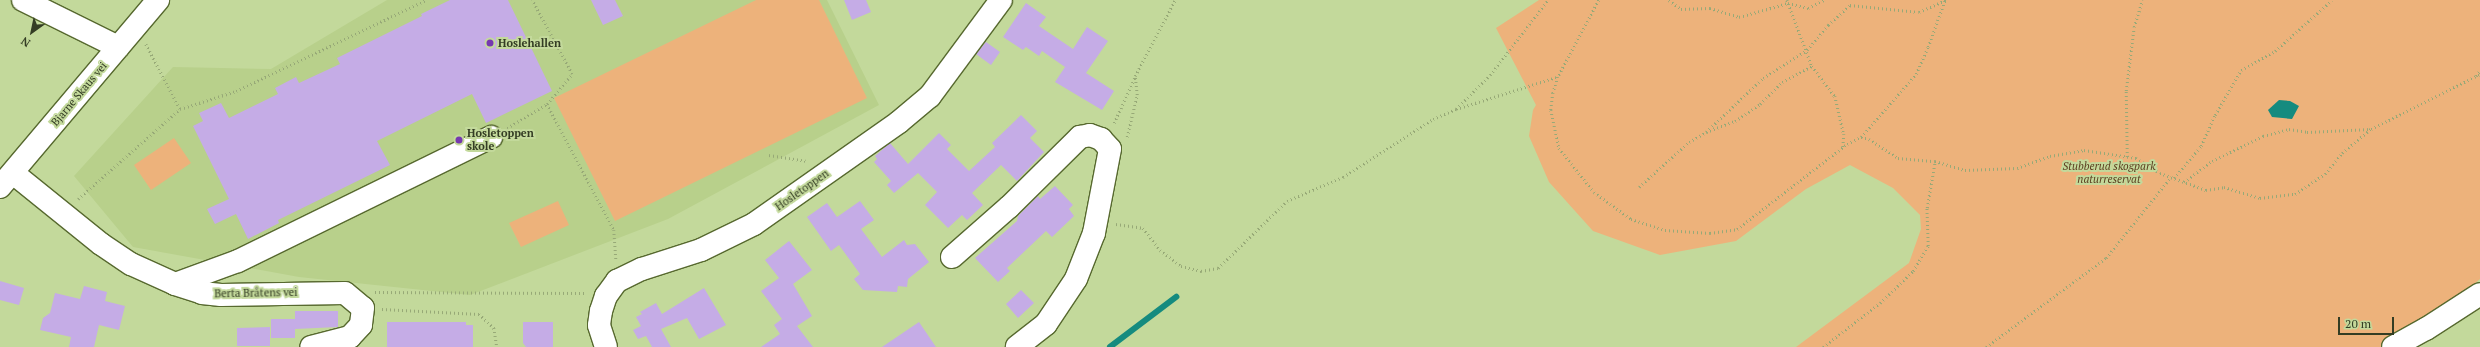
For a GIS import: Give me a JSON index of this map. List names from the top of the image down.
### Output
{
  "streets": {
    "street": ["Bjarne Skaus vei", "Hosletoppen", "Berta Bråtens vei"]
  },
  "crossings": [
    ["Bjarne Skaus vei", "Berta Bråtens vei"]
  ],
  "parks": ["Stubberud skogpark naturreservat"],
  "places": ["Hoslehallen", "Hosletoppen skole"],
  "scale_bar": "20 m",
  "north": "bottom left"
}
